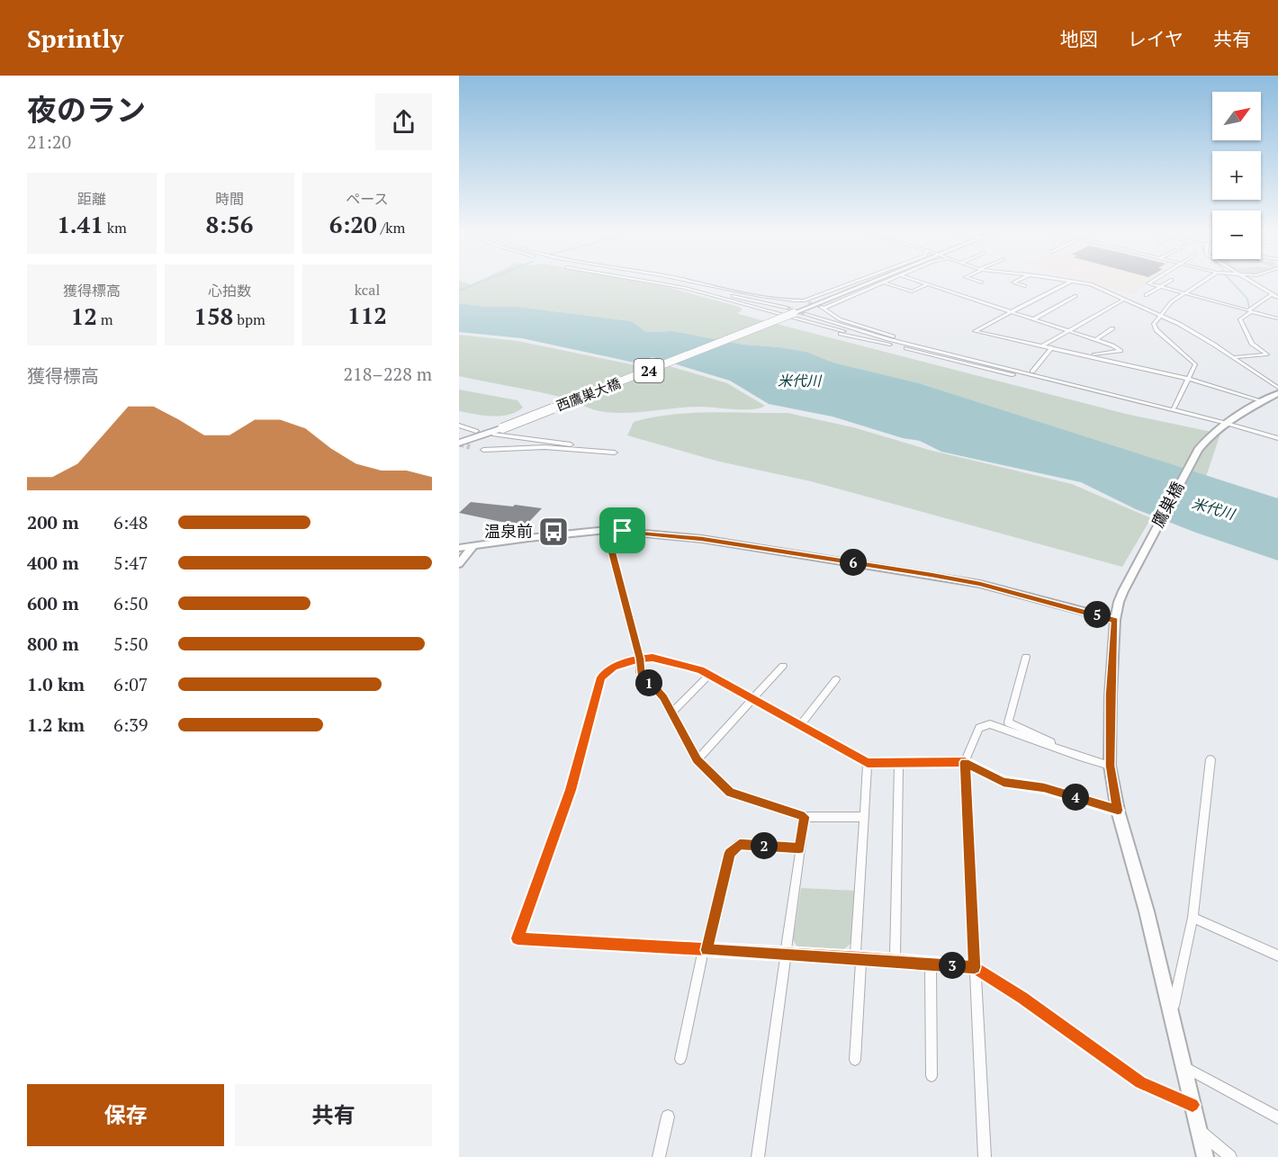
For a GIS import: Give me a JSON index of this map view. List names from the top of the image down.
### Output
{
  "streets": {
    "main road": ["24", "西鷹巣大橋"],
    "street": ["鷹巣橋"]
  },
  "water": ["米代川"],
  "places": {
    "bus stop": ["温泉前"]
  },
  "north": "top right",
  "page": {
    "header": "Sprintly",
    "nav": ["地図", "レイヤ", "共有"],
    "heading": ["夜のラン", "21:20"],
    "map_buttons": ["+", "−"],
    "stats": [
      ["距離", "1.41 km"],
      ["時間", "8:56"],
      ["ペース", "6:20 /km"],
      ["獲得標高", "12 m"],
      ["心拍数", "158 bpm"],
      ["kcal", "112"]
    ],
    "chart": ["獲得標高", "218–228 m"],
    "list": [
      {
        "name": "200 m",
        "note": "6:48"
      },
      {
        "name": "400 m",
        "note": "5:47"
      },
      {
        "name": "600 m",
        "note": "6:50"
      },
      {
        "name": "800 m",
        "note": "5:50"
      },
      {
        "name": "1.0 km",
        "note": "6:07"
      },
      {
        "name": "1.2 km",
        "note": "6:39"
      }
    ],
    "pins": [
      "6",
      "5",
      "1",
      "4",
      "2",
      "3"
    ],
    "buttons": ["保存", "共有"]
  }
}
